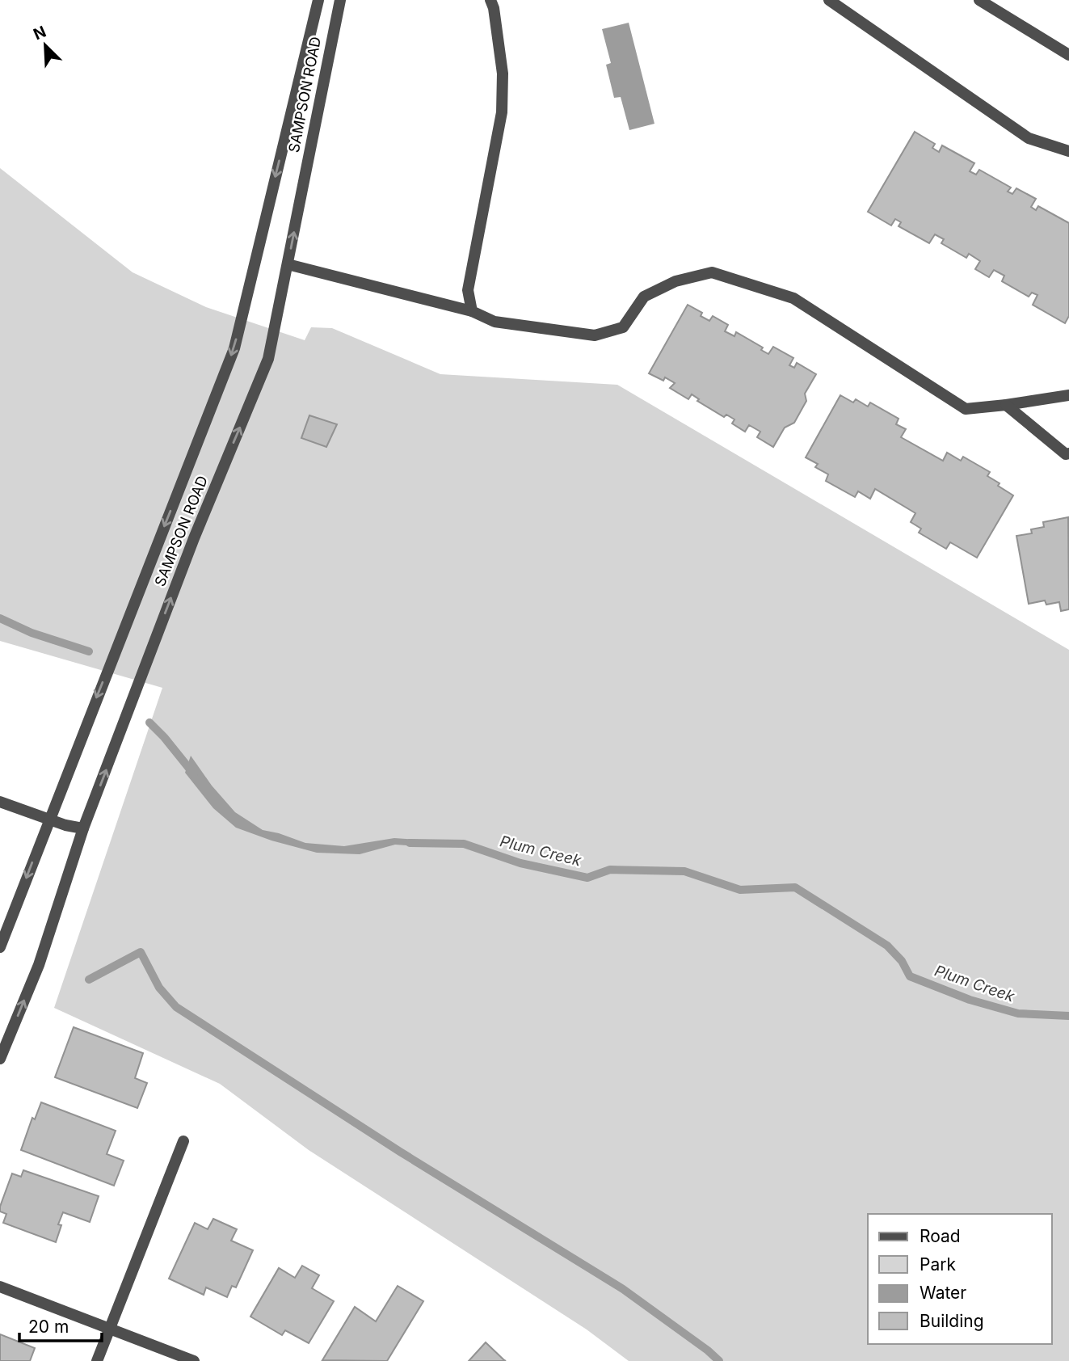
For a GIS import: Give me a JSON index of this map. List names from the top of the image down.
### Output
{
  "streets": {
    "street": ["SAMPSON ROAD"]
  },
  "water": ["Plum Creek"],
  "legend": [
    "Road",
    "Park",
    "Water",
    "Building"
  ],
  "scale_bar": "20 m",
  "north": "top left"
}
